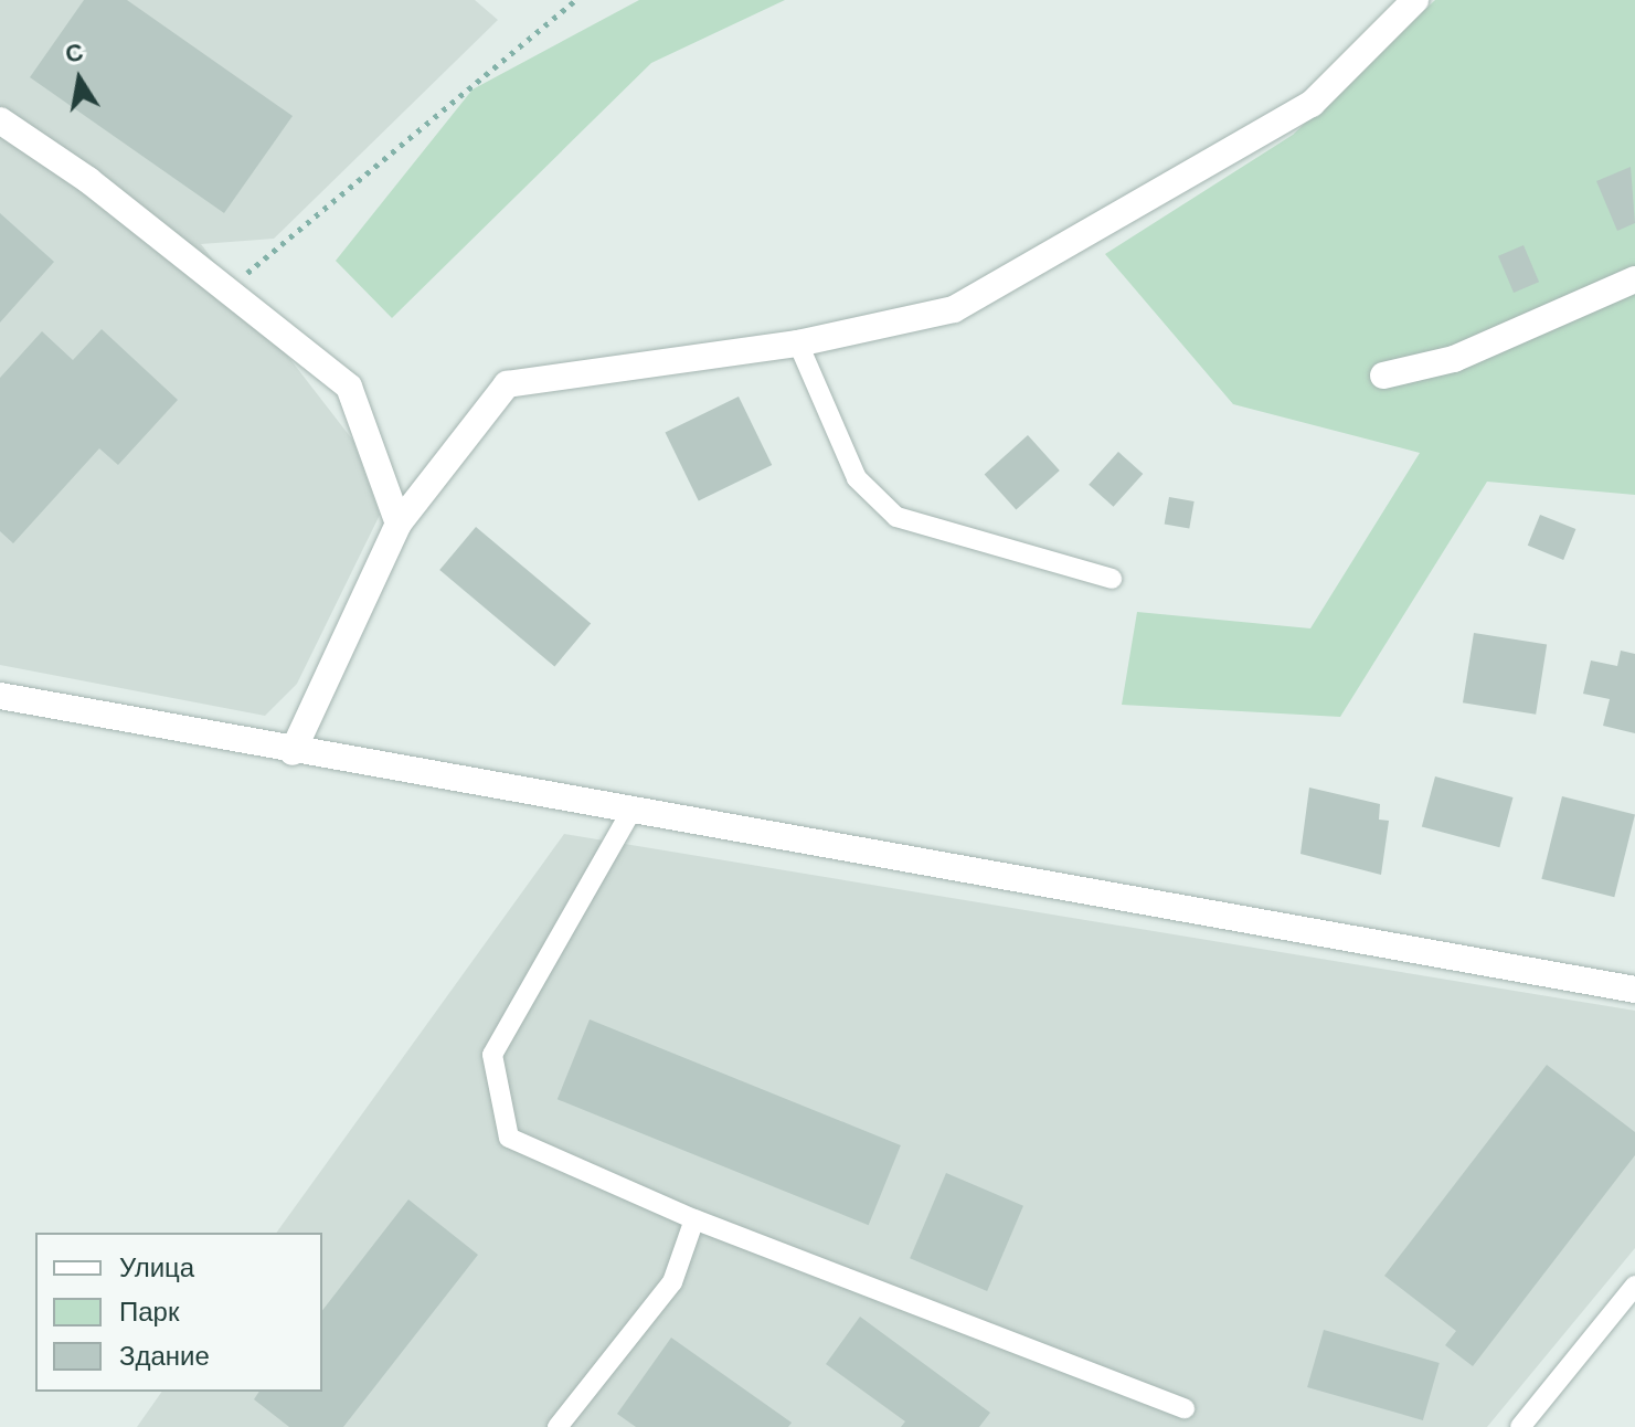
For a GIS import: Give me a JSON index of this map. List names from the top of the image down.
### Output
{
  "legend": ["Улица", "Парк", "Здание"],
  "north": "top"
}
